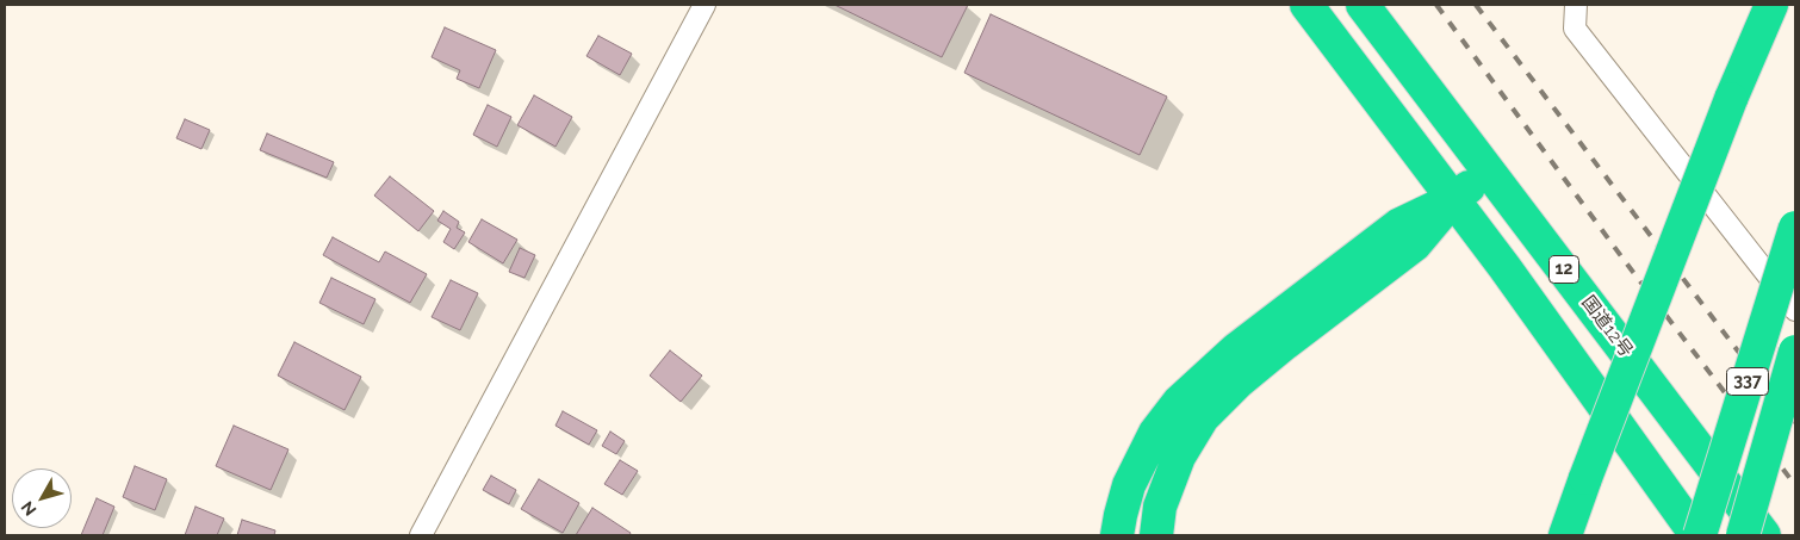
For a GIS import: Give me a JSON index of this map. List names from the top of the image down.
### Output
{
  "streets": {
    "highway": ["12", "国道12号", "337"]
  },
  "north": "bottom left"
}
